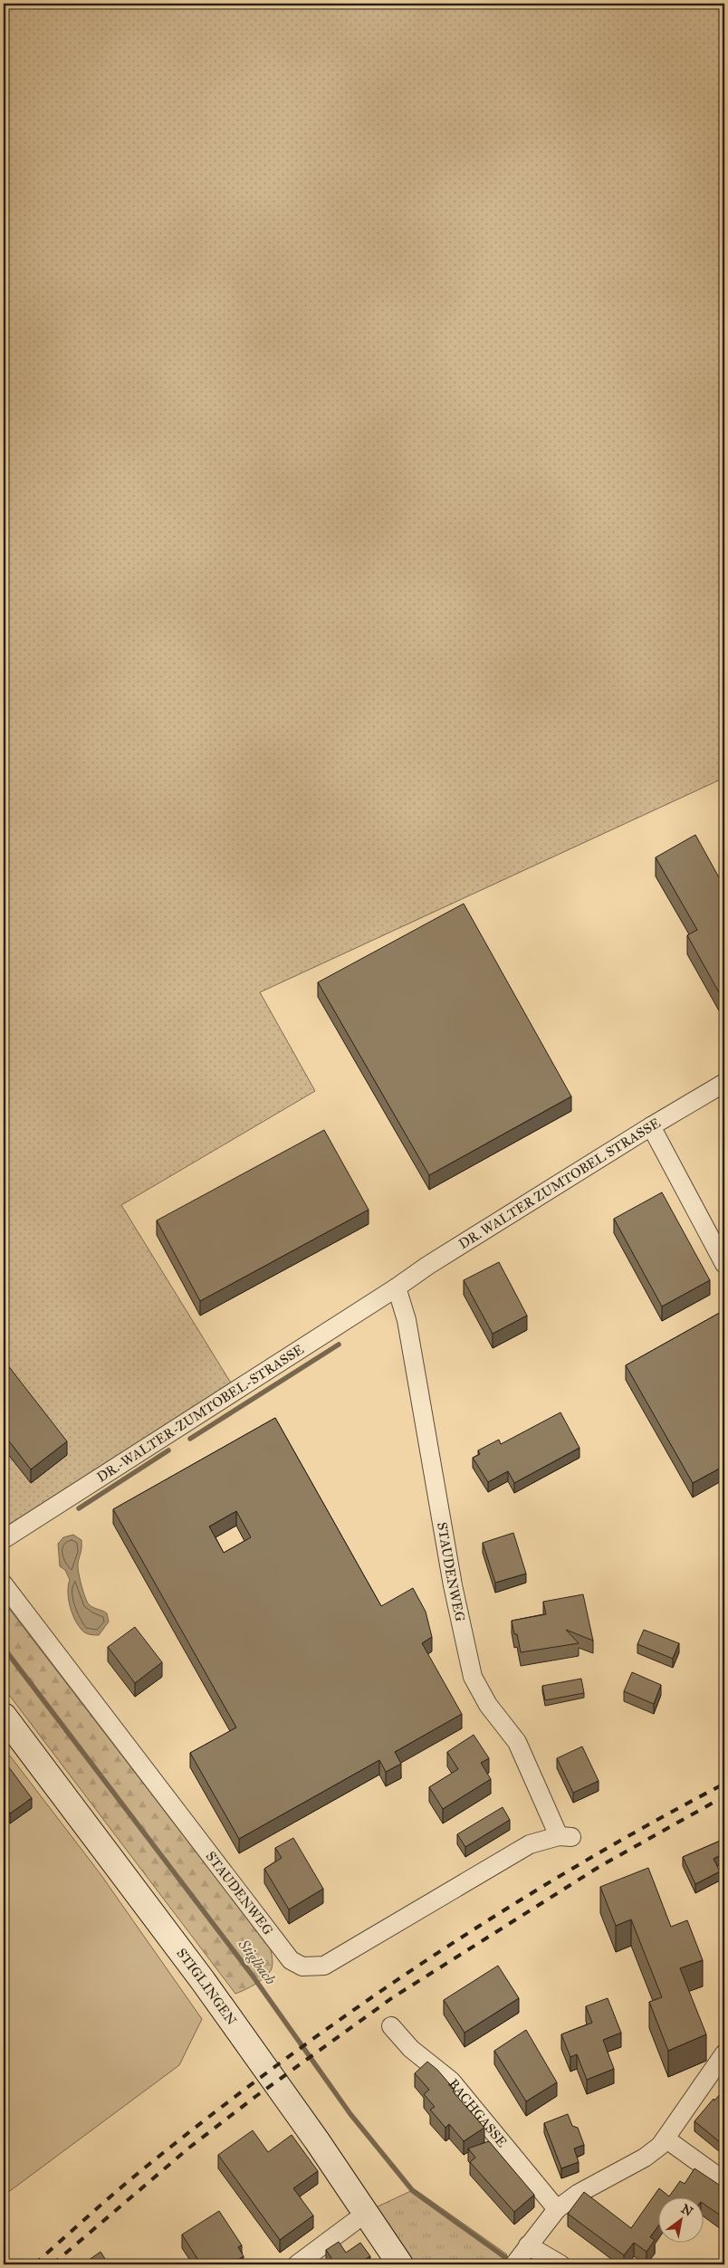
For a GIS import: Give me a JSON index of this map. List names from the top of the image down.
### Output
{
  "streets": {
    "main road": ["STIGLINGEN"],
    "street": [
      "DR. WALTER ZUMTOBEL STRASSE",
      "DR.-WALTER-ZUMTOBEL-STRASSE",
      "STAUDENWEG",
      "BACHGASSE"
    ]
  },
  "crossings": [
    ["DR. WALTER ZUMTOBEL STRASSE", "DR.-WALTER-ZUMTOBEL-STRASSE"],
    ["DR. WALTER ZUMTOBEL STRASSE", "STAUDENWEG"],
    ["DR.-WALTER-ZUMTOBEL-STRASSE", "STAUDENWEG"]
  ],
  "water": ["Stiglbach"],
  "north": "top right"
}
